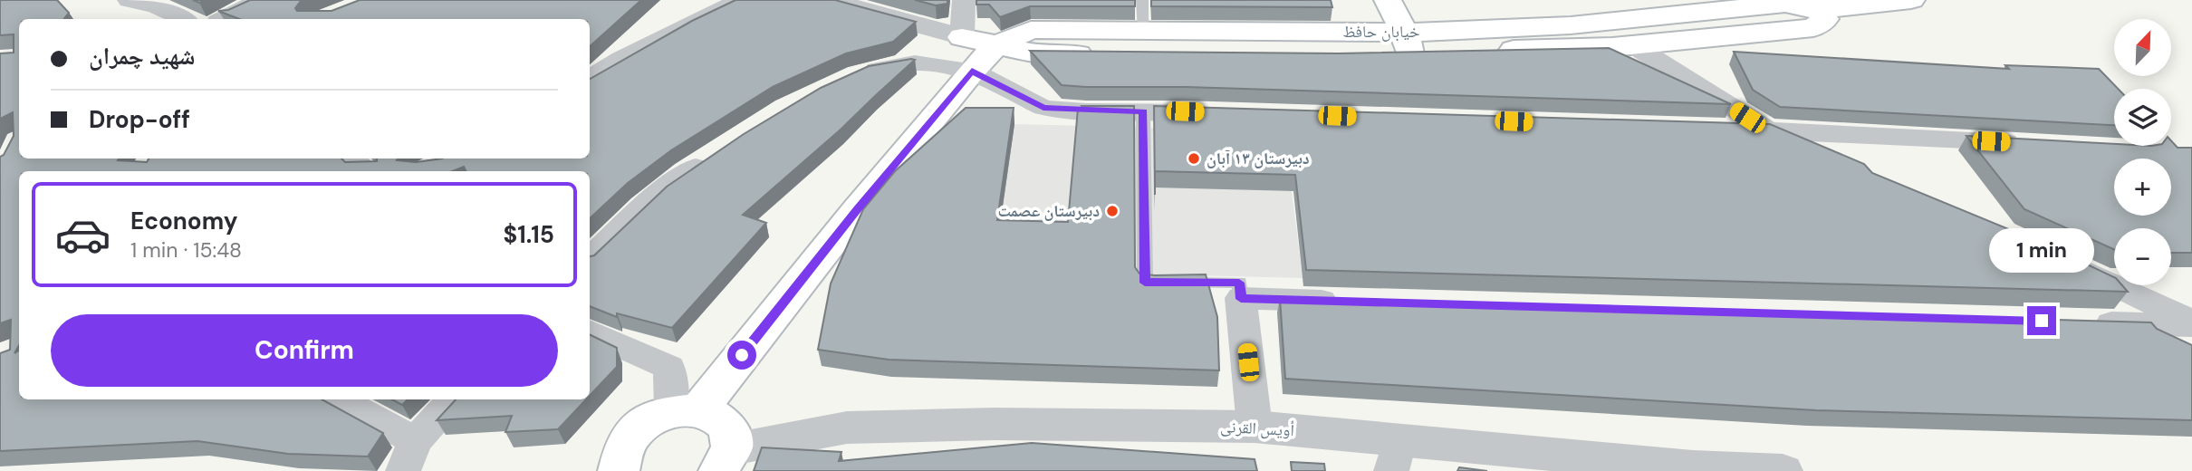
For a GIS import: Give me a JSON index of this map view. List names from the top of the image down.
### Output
{
  "streets": {
    "main road": ["خیابان حافظ"],
    "street": ["أویس القرنی"]
  },
  "places": ["دبیرستان ۱۳ آبان", "دبیرستان عصمت"],
  "north": "top right",
  "page": {
    "map_buttons": ["+", "−"],
    "banner": ["شهید چمران", "Drop-off"],
    "list": [
      {
        "name": "Economy",
        "note": "1 min · 15:48",
        "value": "$1.15"
      }
    ],
    "bubble": "1 min",
    "buttons": "Confirm"
  }
}
